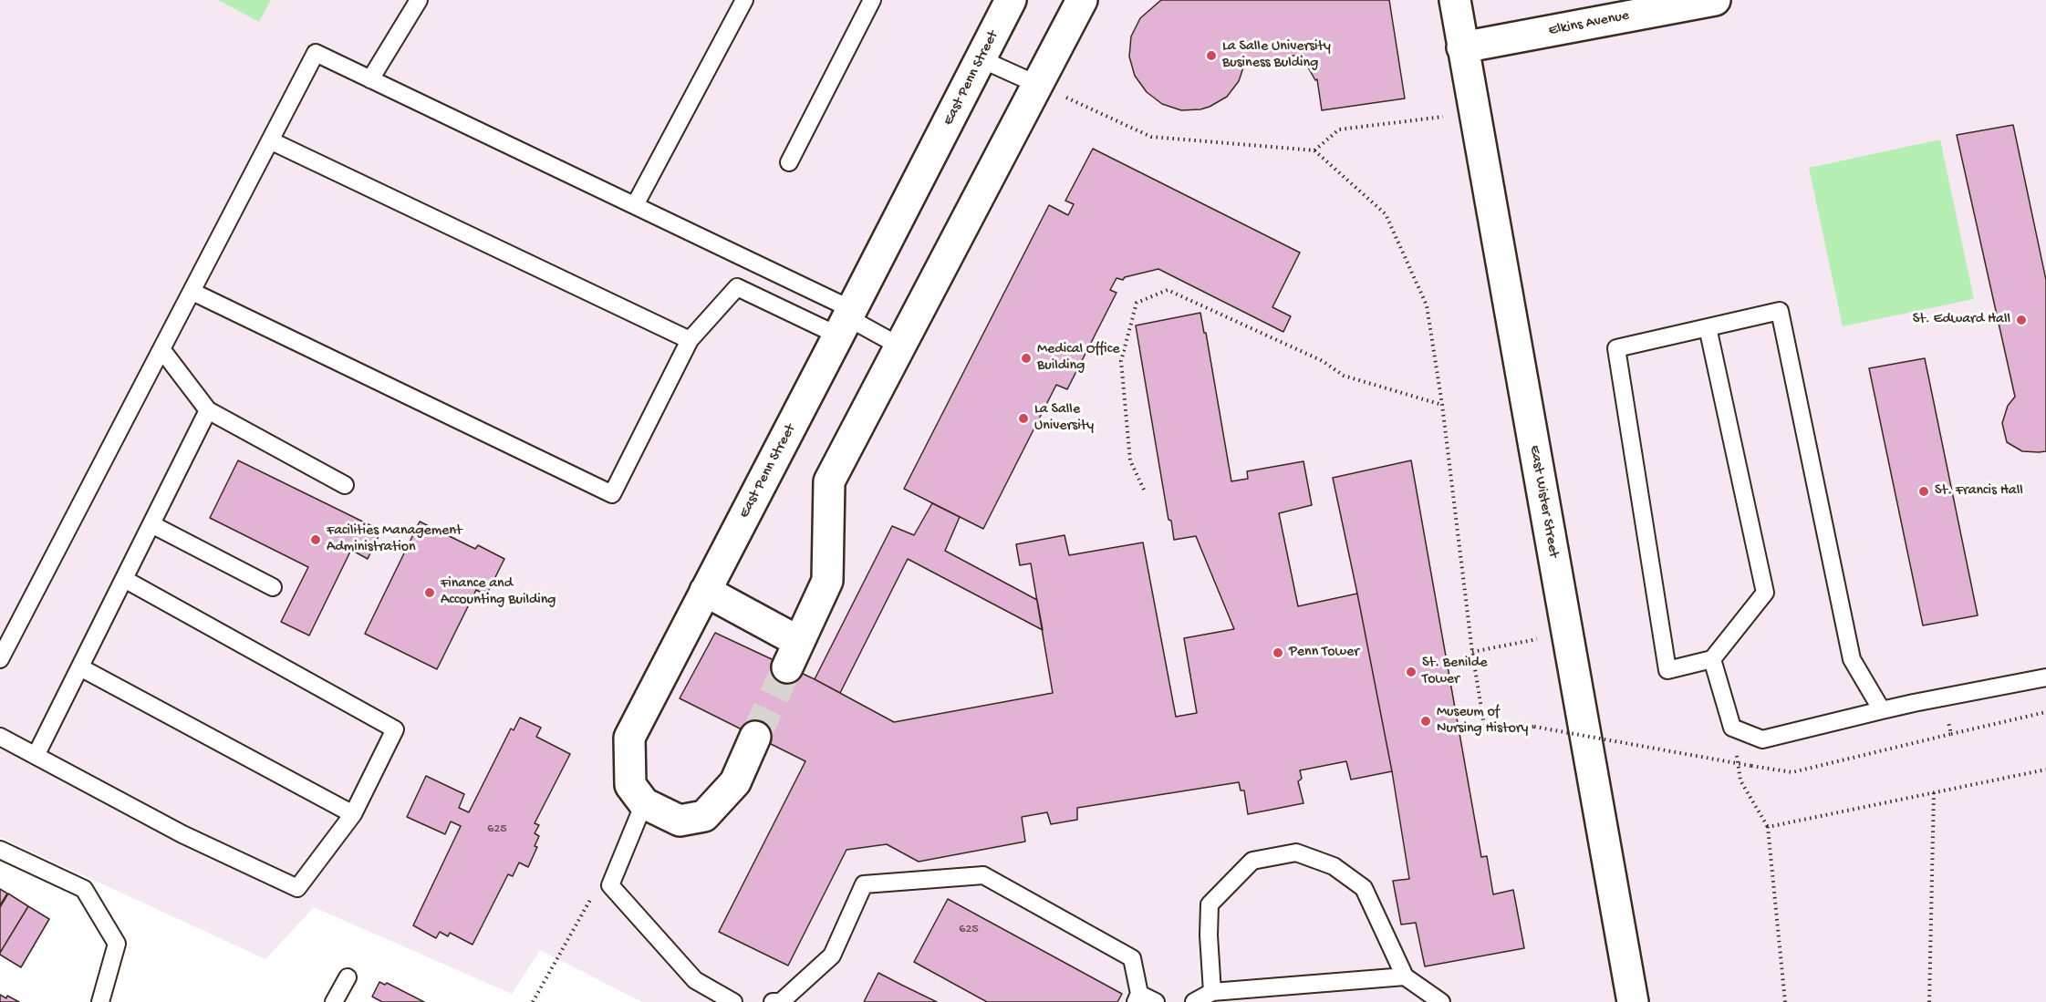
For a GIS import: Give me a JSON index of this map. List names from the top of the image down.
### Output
{
  "streets": {
    "street": ["Elkins Avenue", "East Penn Street", "East Wister Street"]
  },
  "crossings": [
    ["Elkins Avenue", "East Wister Street"]
  ],
  "places": [
    "La Salle University Business Bulding",
    "St. Edward Hall",
    "Medical Office Building",
    "La Salle University",
    "St. Francis Hall",
    "Facilities Management Administration",
    "Finance and Accounting Building",
    "Penn Tower",
    "St. Benilde Tower",
    "Museum of Nursing History"
  ],
  "house_numbers": ["625", "625"]
}
